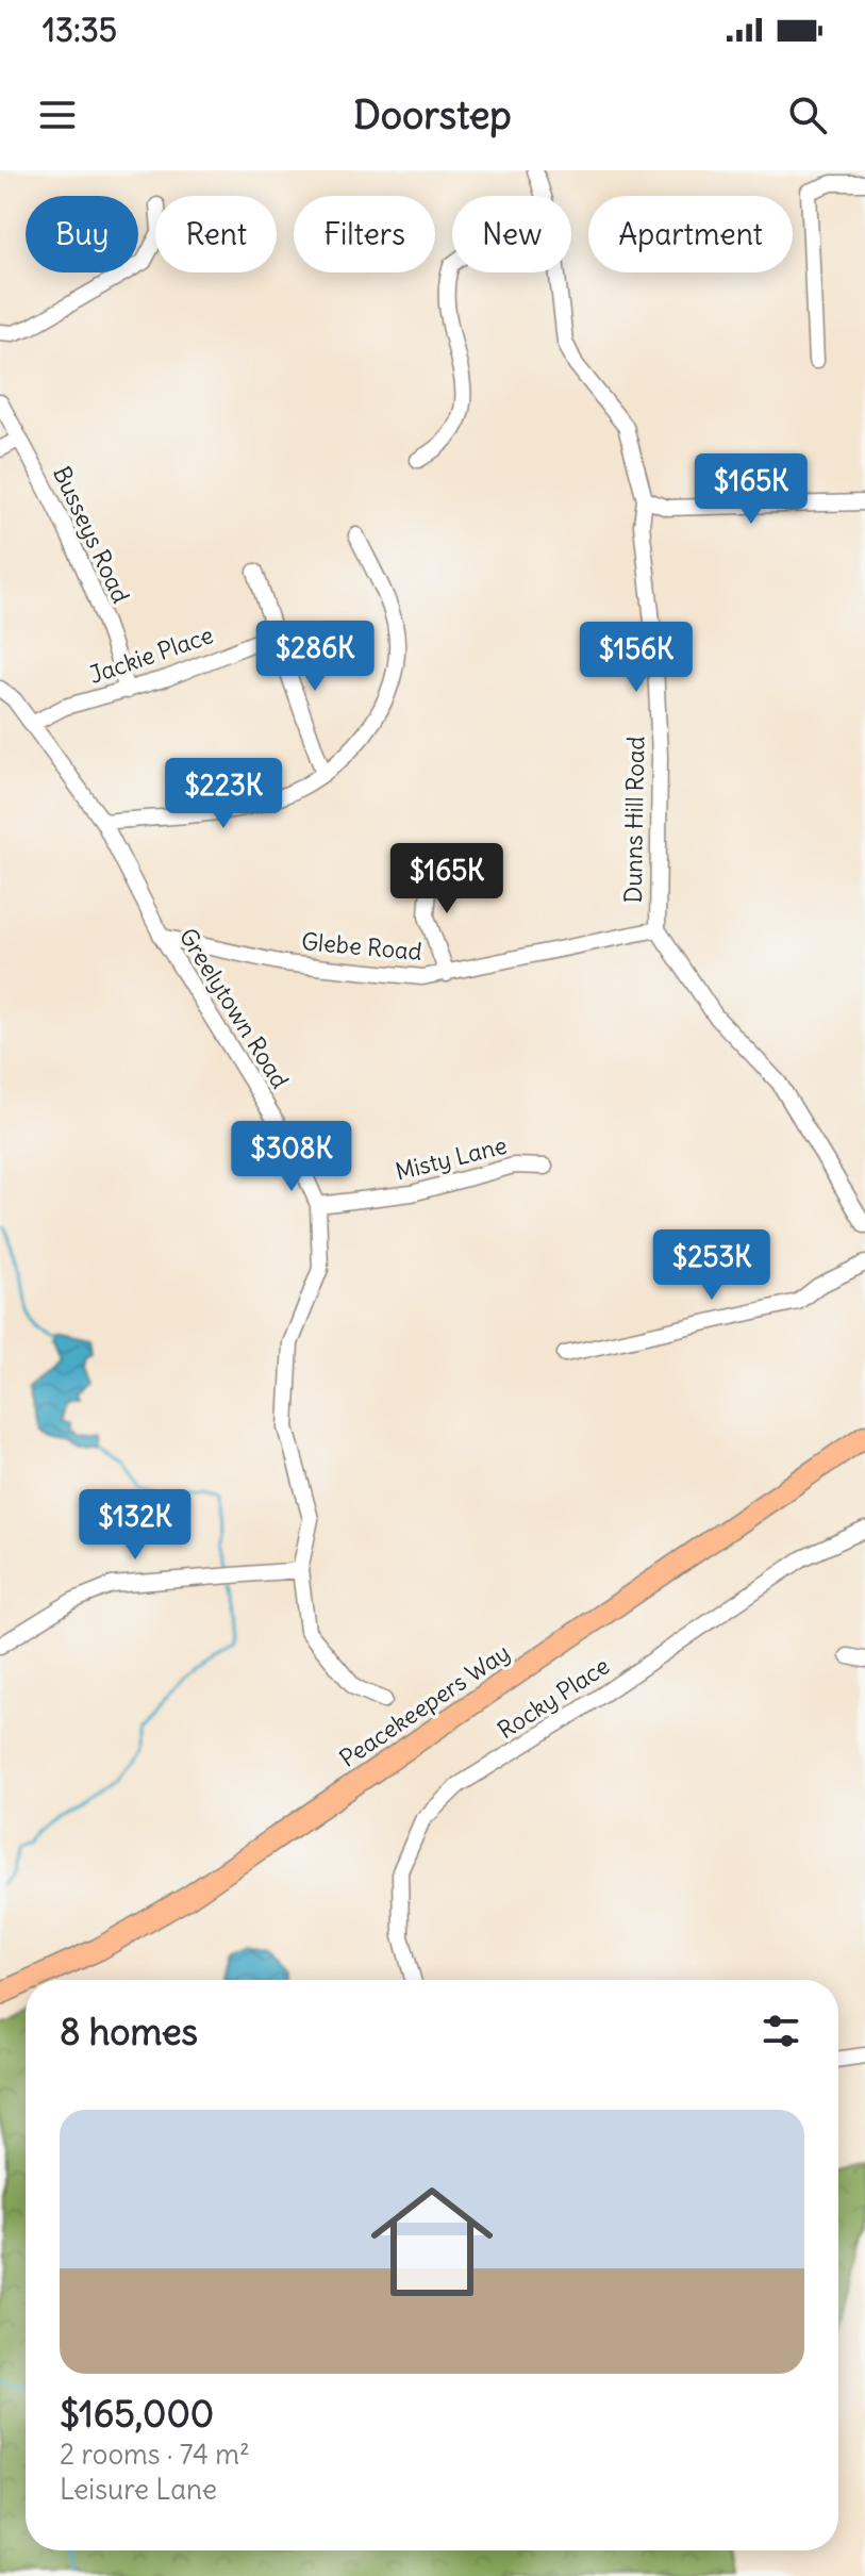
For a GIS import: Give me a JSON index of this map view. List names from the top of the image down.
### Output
{
  "streets": {
    "highway": ["Peacekeepers Way"],
    "street": [
      "Busseys Road",
      "Jackie Place",
      "Dunns Hill Road",
      "Glebe Road",
      "Greelytown Road",
      "Misty Lane",
      "Rocky Place"
    ]
  },
  "crossings": [
    ["Busseys Road", "Jackie Place"],
    ["Jackie Place", "Greelytown Road"],
    ["Dunns Hill Road", "Glebe Road"],
    ["Glebe Road", "Greelytown Road"],
    ["Greelytown Road", "Misty Lane"]
  ],
  "page": {
    "status": "13:35",
    "header": "Doorstep",
    "chip": [
      "Buy",
      "Rent",
      "Filters",
      "New",
      "Apartment"
    ],
    "price": [
      "$165K",
      "$286K",
      "$156K",
      "$223K",
      "$165K",
      "$308K",
      "$253K",
      "$132K"
    ],
    "heading": "8 homes",
    "list": [
      {
        "name": "$165,000",
        "note": "2 rooms · 74 m² · Leisure Lane"
      }
    ]
  }
}
